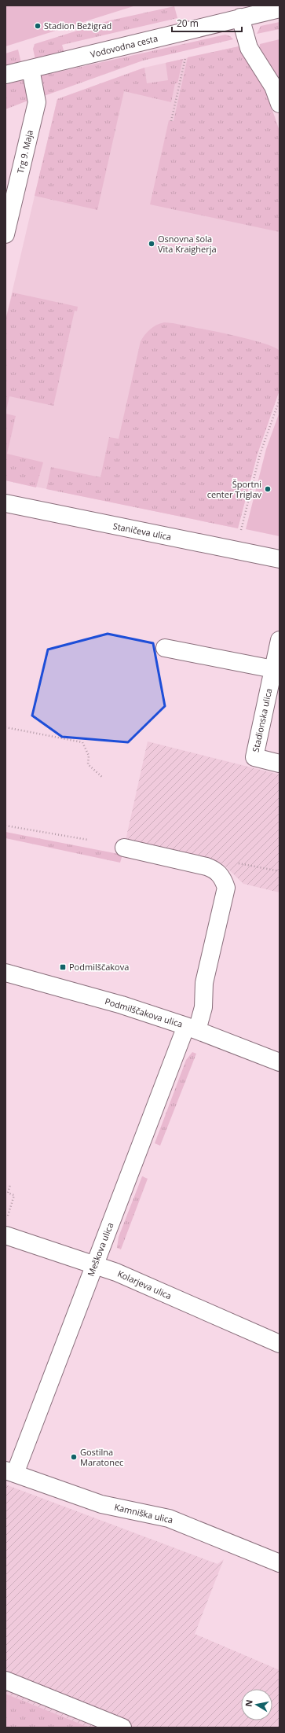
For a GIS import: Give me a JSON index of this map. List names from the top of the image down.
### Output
{
  "streets": {
    "street": [
      "Vodovodna cesta",
      "Trg 9. Maja",
      "Staničeva ulica",
      "Stadionska ulica",
      "Podmilščakova ulica",
      "Meškova ulica",
      "Kolarjeva ulica",
      "Kamniška ulica"
    ]
  },
  "crossings": [
    ["Vodovodna cesta", "Trg 9. Maja"],
    ["Podmilščakova ulica", "Meškova ulica"],
    ["Meškova ulica", "Kolarjeva ulica"],
    ["Meškova ulica", "Kamniška ulica"]
  ],
  "places": {
    "other": [
      "Stadion Bežigrad",
      "Osnovna šola Vita Kraigherja",
      "Športni center Triglav",
      "Gostilna Maratonec"
    ],
    "transit": ["Podmilščakova"]
  },
  "scale_bar": "20 m",
  "north": "left"
}
